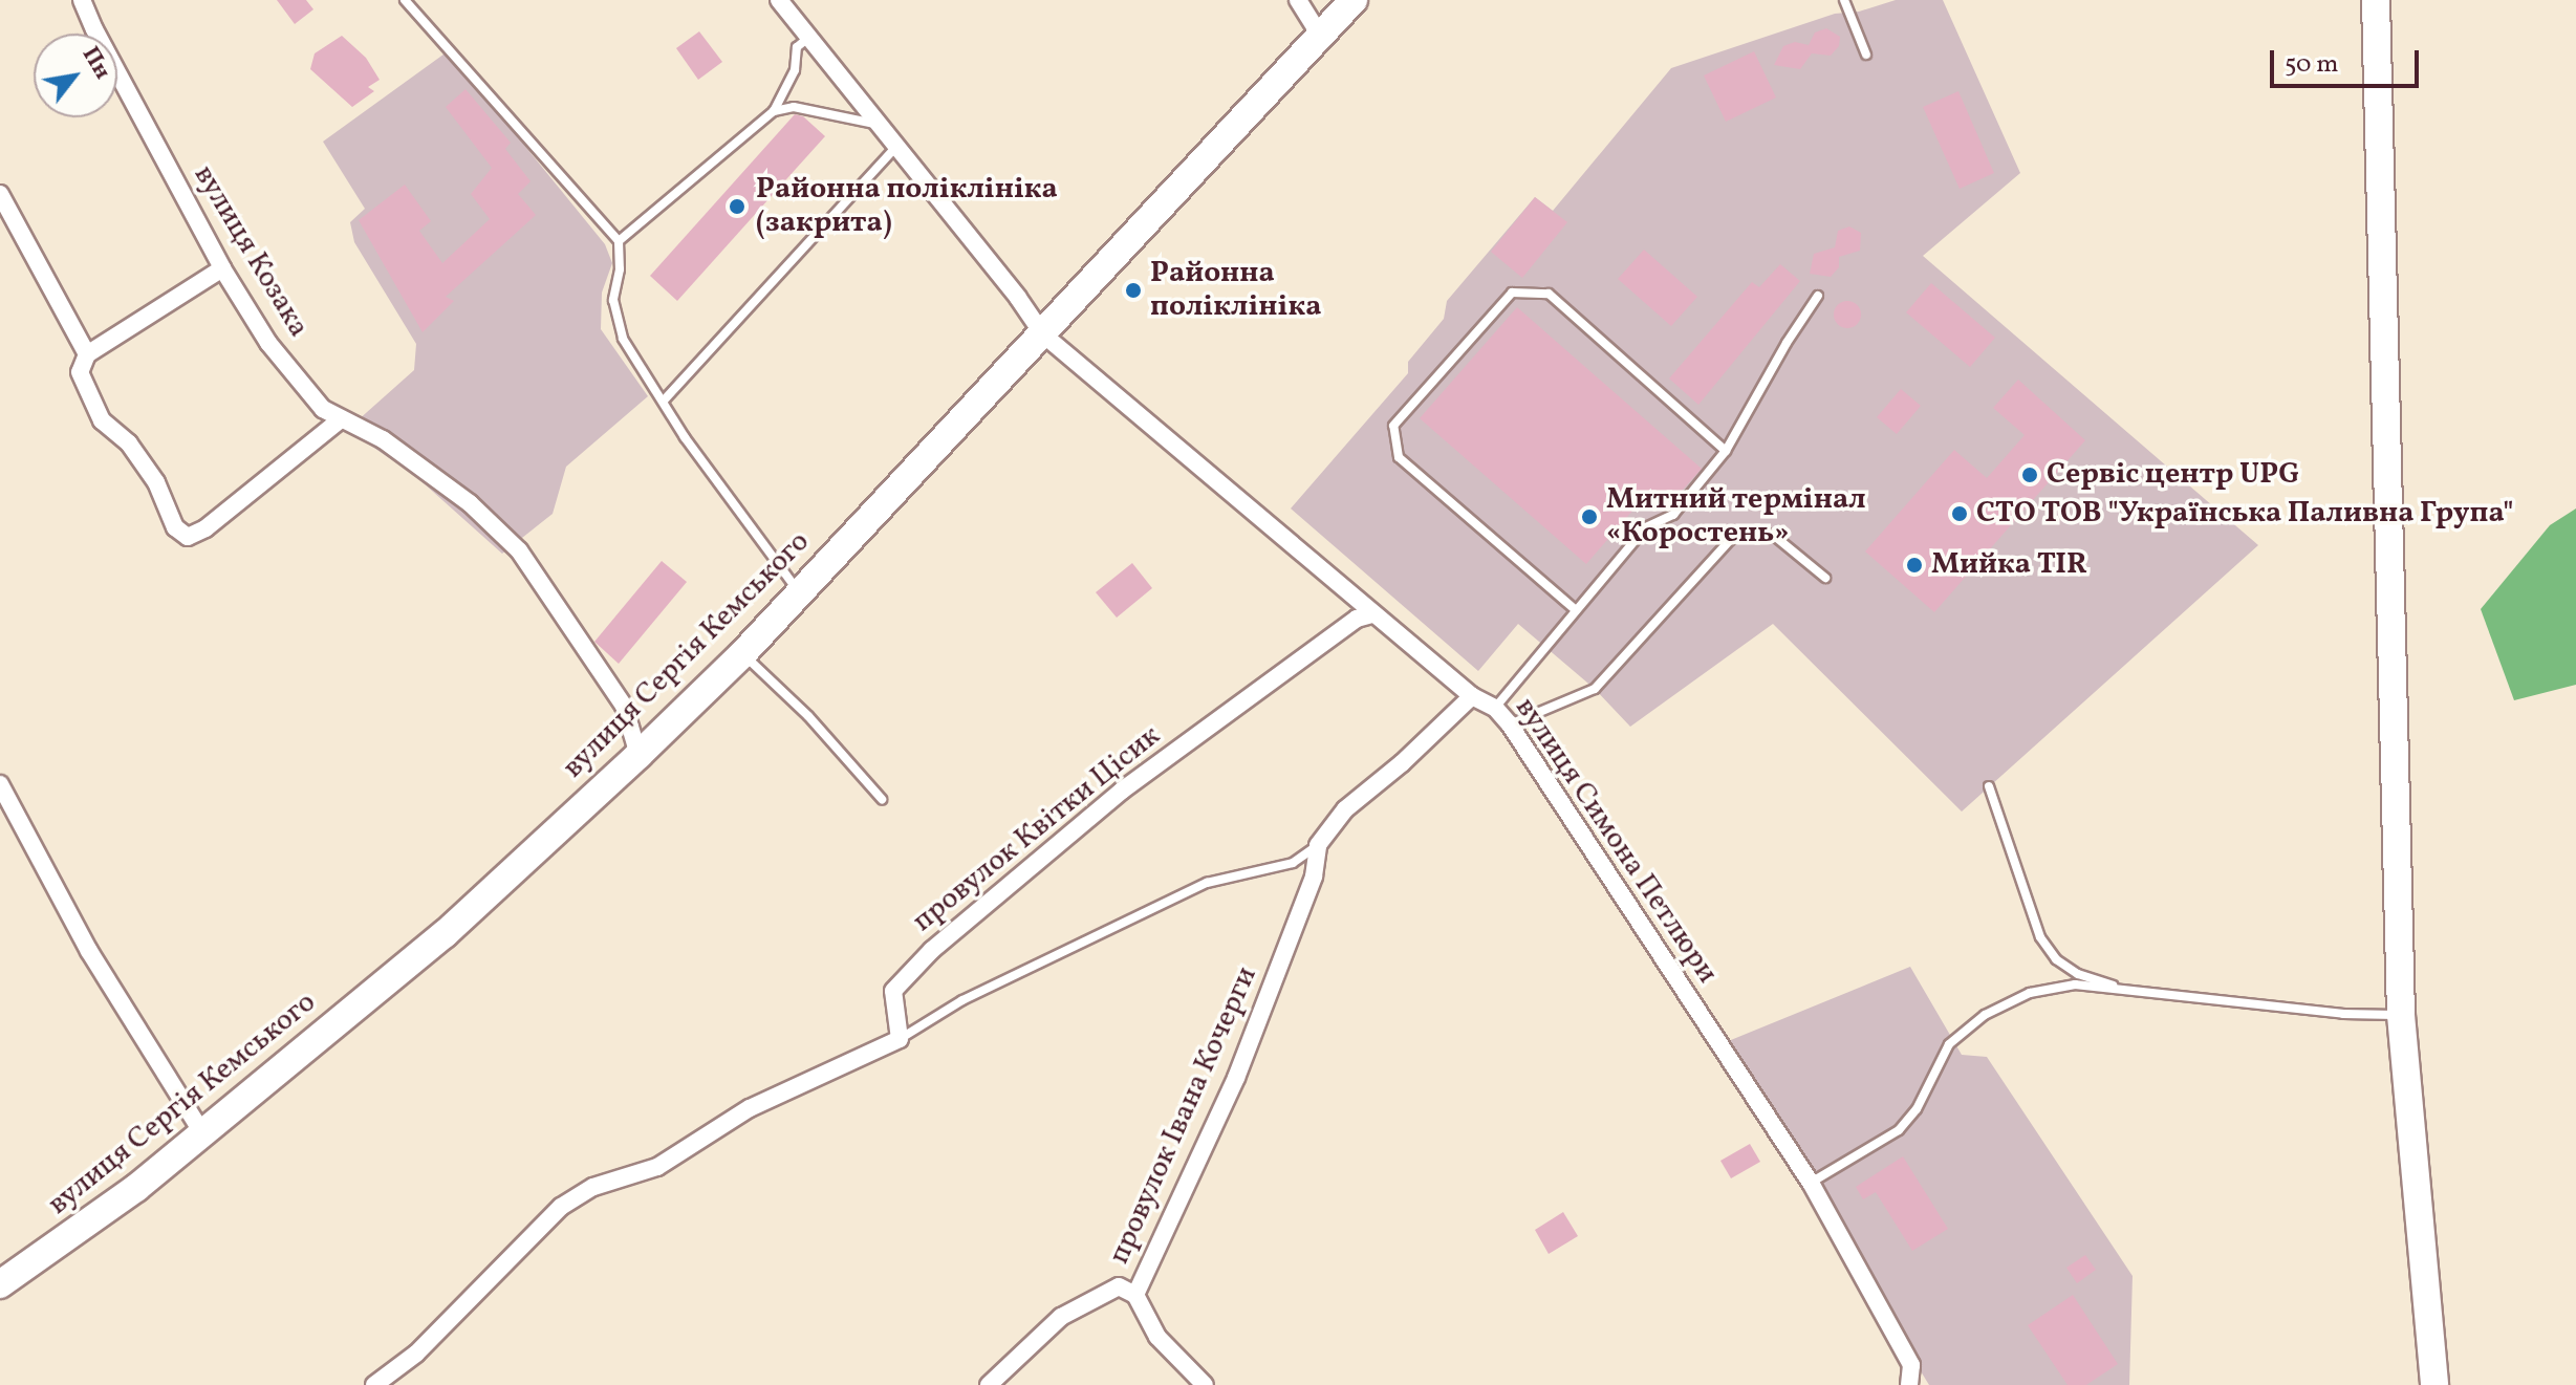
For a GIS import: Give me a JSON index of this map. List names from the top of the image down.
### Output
{
  "streets": {
    "highway": ["вулиця Сергія Кемського"],
    "street": [
      "вулиця Козака",
      "провулок Квітки Цісик",
      "вулиця Симона Петлюри",
      "провулок Івана Кочерги"
    ]
  },
  "crossings": [
    ["вулиця Козака", "вулиця Сергія Кемського"],
    ["вулиця Сергія Кемського", "вулиця Симона Петлюри"],
    ["провулок Квітки Цісик", "вулиця Симона Петлюри"],
    ["вулиця Симона Петлюри", "провулок Івана Кочерги"]
  ],
  "places": [
    "Районна поліклініка (закрита)",
    "Районна поліклініка",
    "Сервіс центр UPG",
    "СТО ТОВ \"Українська Паливна Група\"",
    "Митний термінал «Коростень»",
    "Мийка TIR"
  ],
  "scale_bar": "50 m",
  "north": "top right"
}
